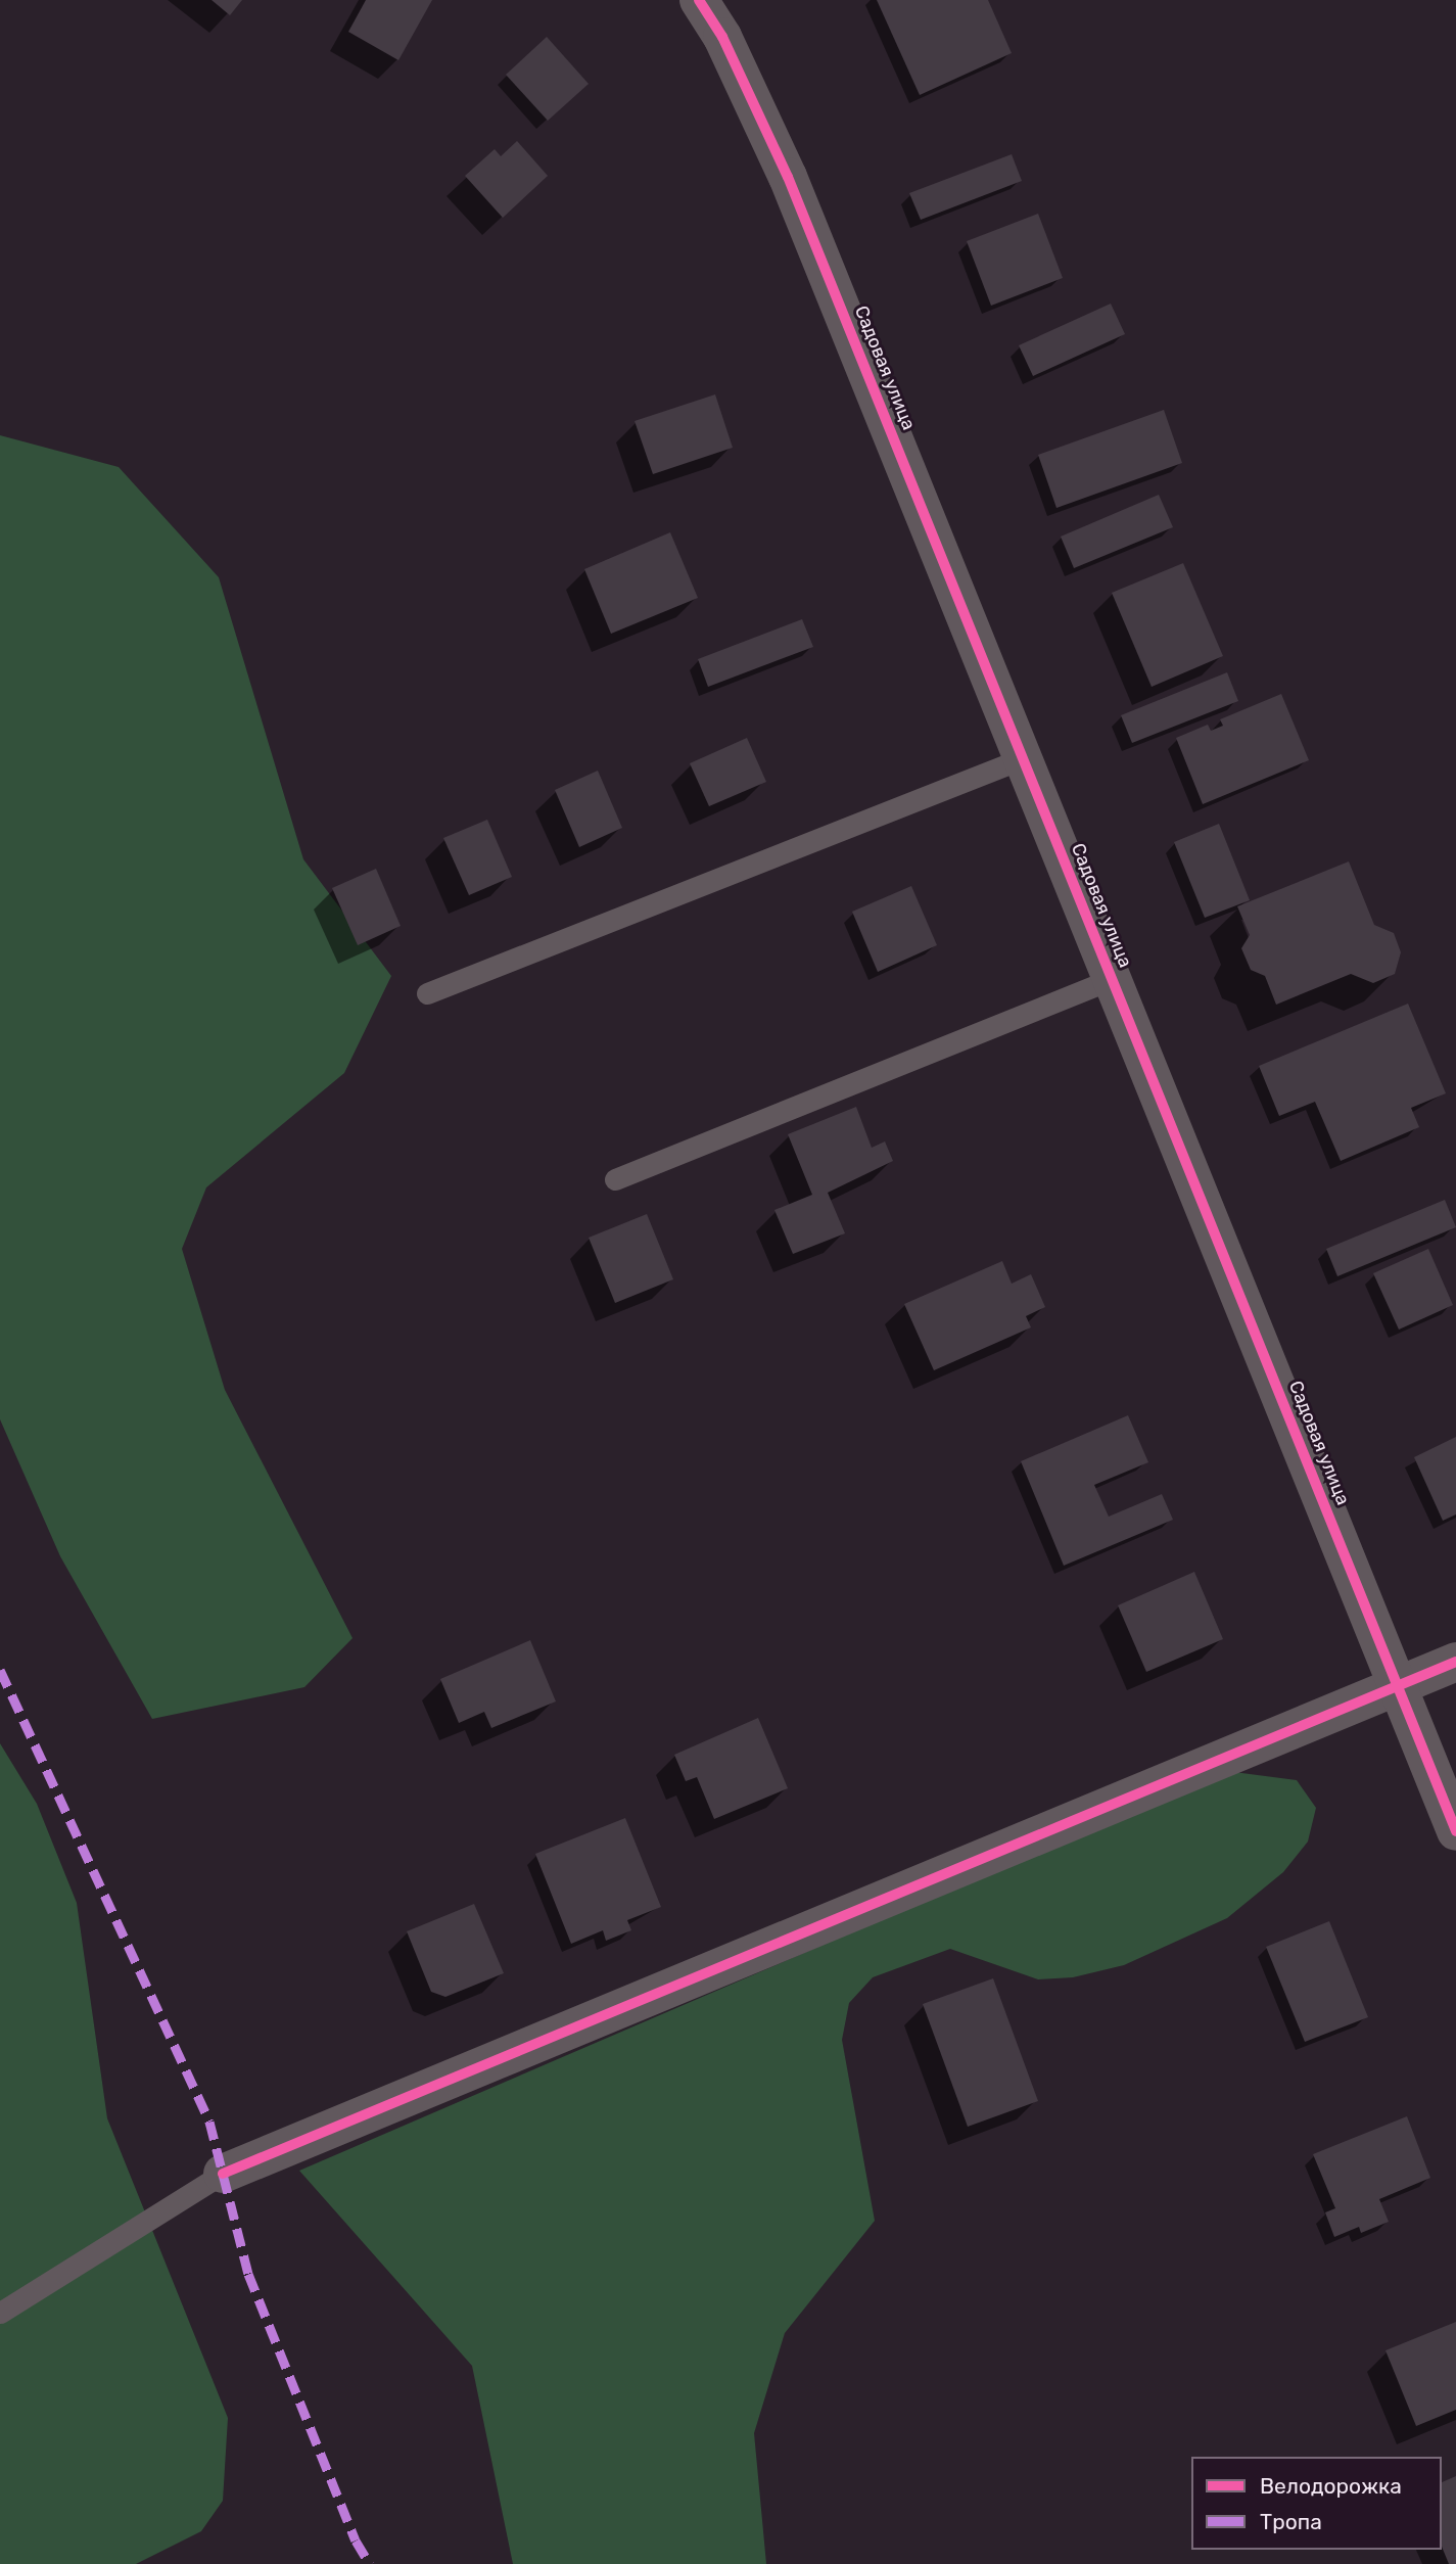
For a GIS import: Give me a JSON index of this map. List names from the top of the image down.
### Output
{
  "streets": {
    "street": ["Садовая улица"]
  },
  "legend": ["Велодорожка", "Тропа"]
}
